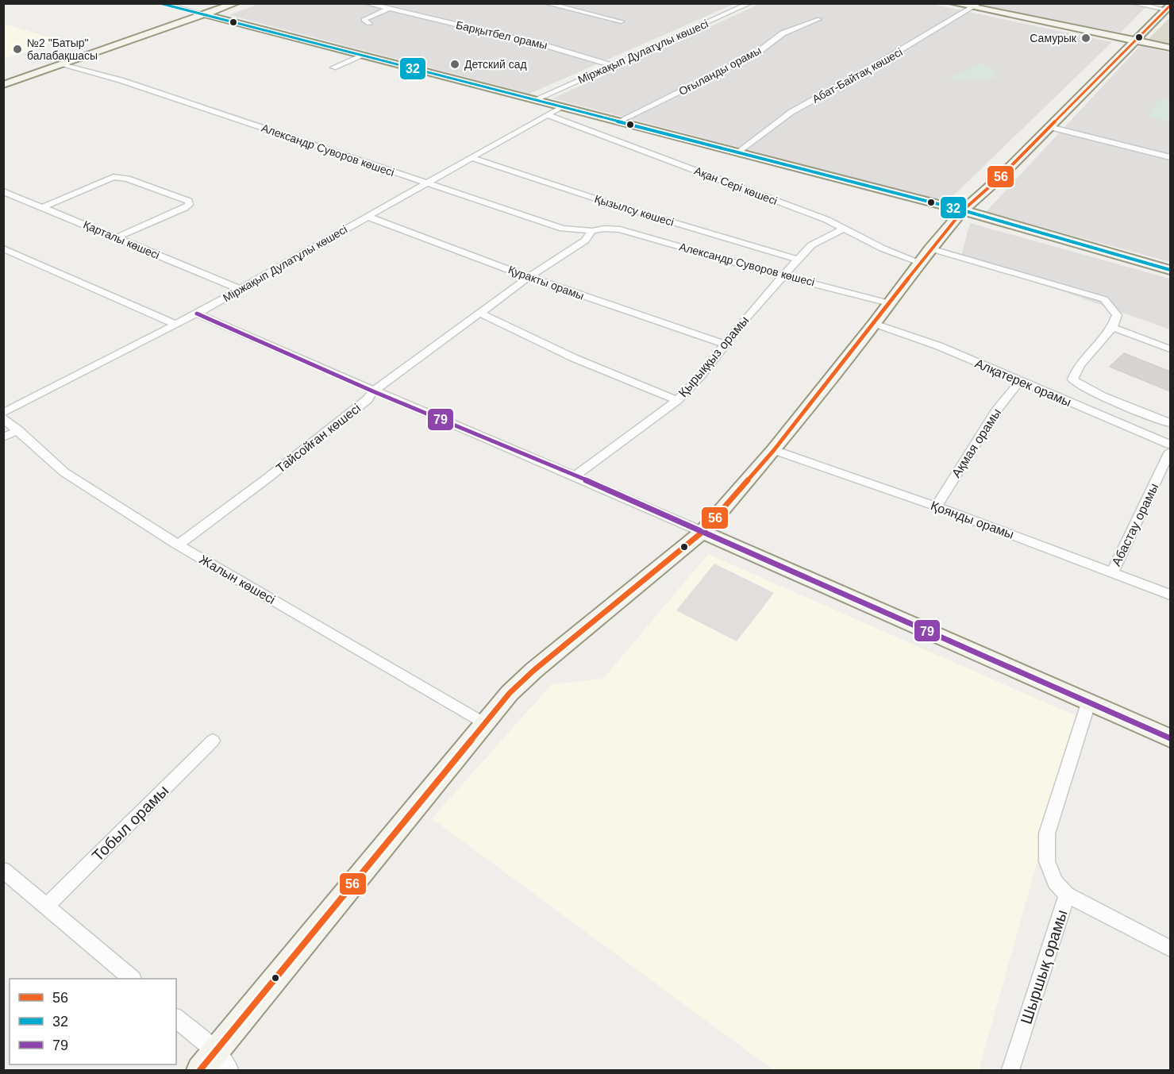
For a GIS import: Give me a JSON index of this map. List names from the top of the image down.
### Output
{
  "streets": {
    "street": [
      "Барқытбел орамы",
      "Міржақып Дулатұлы көшесі",
      "Оғыланды орамы",
      "Абат-Байтақ көшесі",
      "Александр Суворов көшесі",
      "Ақан Сері көшесі",
      "Қызылсу көшесі",
      "Қарталы көшесі",
      "Қуракты орамы",
      "Қырыққыз орамы",
      "Алқатерек орамы",
      "Тайсойған көшесі",
      "Ақмая орамы",
      "Қоянды орамы",
      "Абастау орамы",
      "Жалын көшесі",
      "Тобыл орамы",
      "Шыршық орамы"
    ]
  },
  "crossings": [
    ["Барқытбел орамы", "Міржақып Дулатұлы көшесі"],
    ["Міржақып Дулатұлы көшесі", "Александр Суворов көшесі"],
    ["Міржақып Дулатұлы көшесі", "Ақан Сері көшесі"],
    ["Міржақып Дулатұлы көшесі", "Қызылсу көшесі"],
    ["Міржақып Дулатұлы көшесі", "Қарталы көшесі"],
    ["Міржақып Дулатұлы көшесі", "Қуракты орамы"],
    ["Александр Суворов көшесі", "Қырыққыз орамы"],
    ["Александр Суворов көшесі", "Тайсойған көшесі"],
    ["Ақан Сері көшесі", "Қырыққыз орамы"],
    ["Қызылсу көшесі", "Қырыққыз орамы"],
    ["Қуракты орамы", "Қырыққыз орамы"],
    ["Қуракты орамы", "Тайсойған көшесі"],
    ["Алқатерек орамы", "Ақмая орамы"],
    ["Тайсойған көшесі", "Жалын көшесі"],
    ["Ақмая орамы", "Қоянды орамы"],
    ["Қоянды орамы", "Абастау орамы"]
  ],
  "places": ["Самурык", "№2 \"Батыр\" балабақшасы", "Детский сад"],
  "lines": ["transit line 32", "transit line 56", "transit line 79"],
  "legend": ["56", "32", "79"]
}
